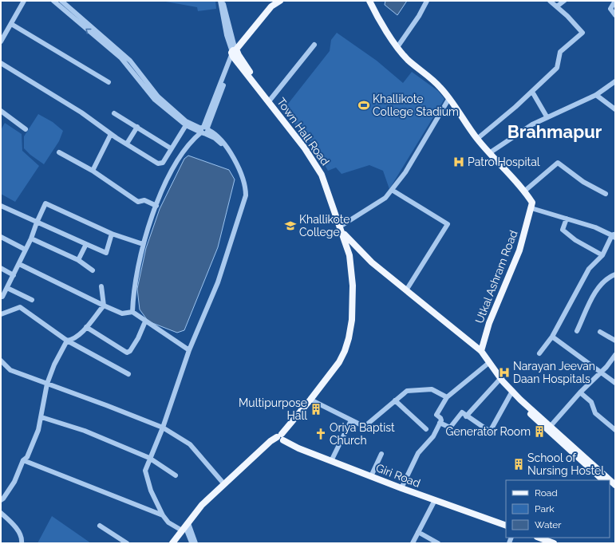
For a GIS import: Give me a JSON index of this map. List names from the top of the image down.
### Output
{
  "streets": {
    "main road": ["Town Hall Road", "Utkal Ashram Road", "Giri Road"]
  },
  "crossings": [
    ["Town Hall Road", "Giri Road"]
  ],
  "districts": ["Brahmapur"],
  "places": {
    "sports": ["Khallikote College Stadium"],
    "hospital": ["Patro Hospital", "Narayan Jeevan Daan Hospitals"],
    "school or university": ["Khallikote College"],
    "building": ["Multipurpose Hall", "Generator Room", "School of Nursing Hostel"],
    "church": ["Oriya Baptist Church"]
  },
  "legend": ["Road", "Park", "Water"]
}
